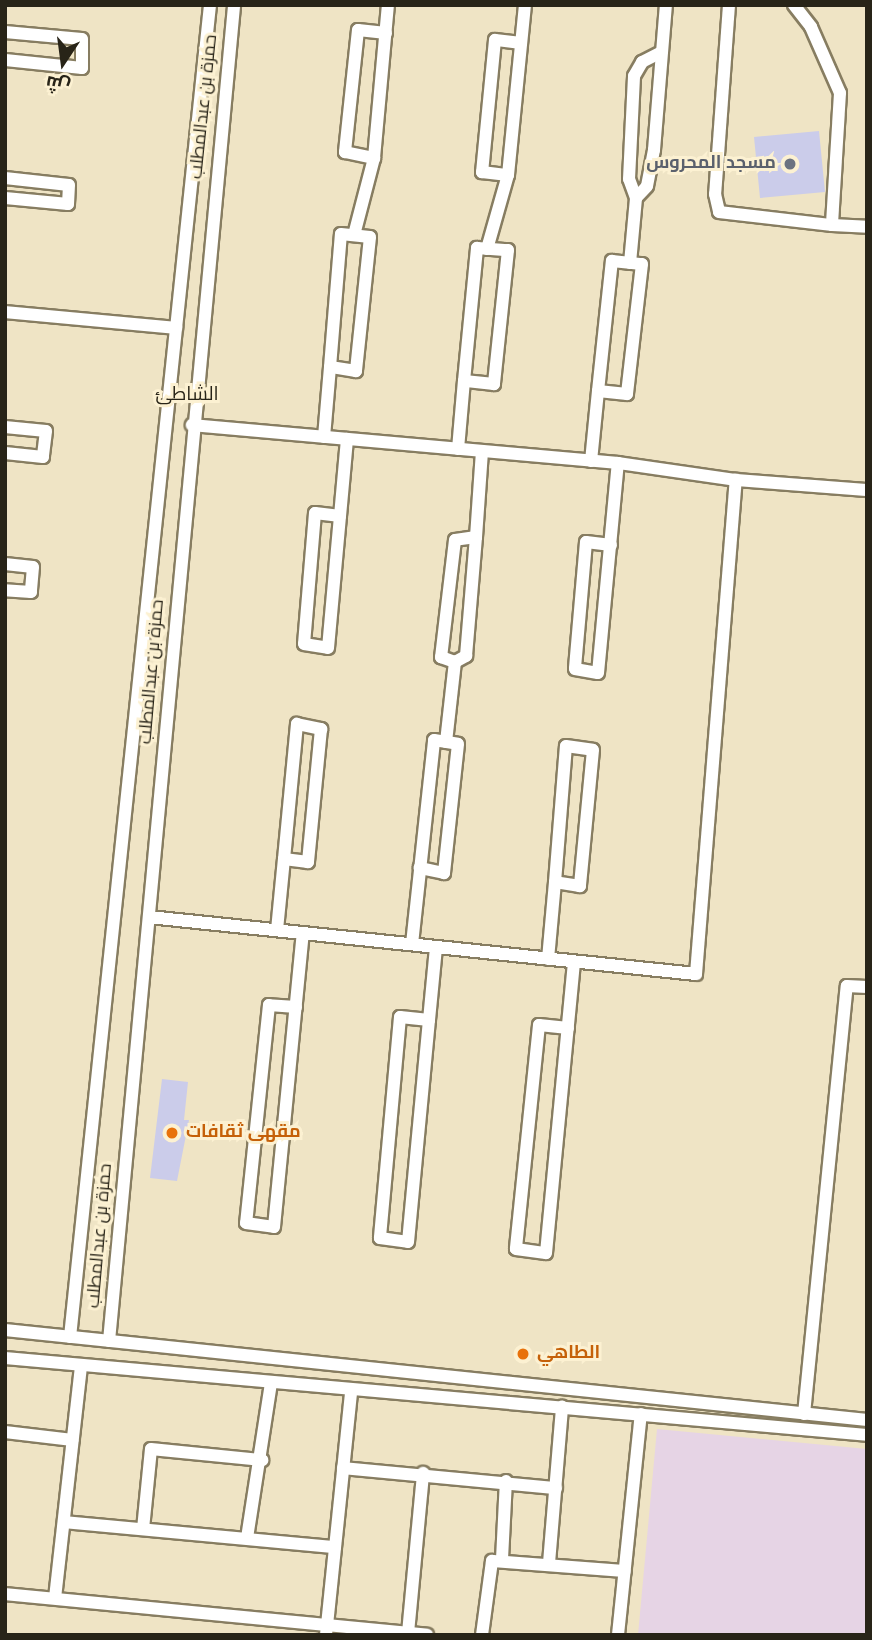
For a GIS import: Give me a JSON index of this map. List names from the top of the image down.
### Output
{
  "streets": {
    "street": ["حمزة بن عبدالمطلب"]
  },
  "districts": ["الشاطئ"],
  "places": ["مسجد المحروس", "مقهى ثقافات", "الطاهي"],
  "north": "bottom"
}
